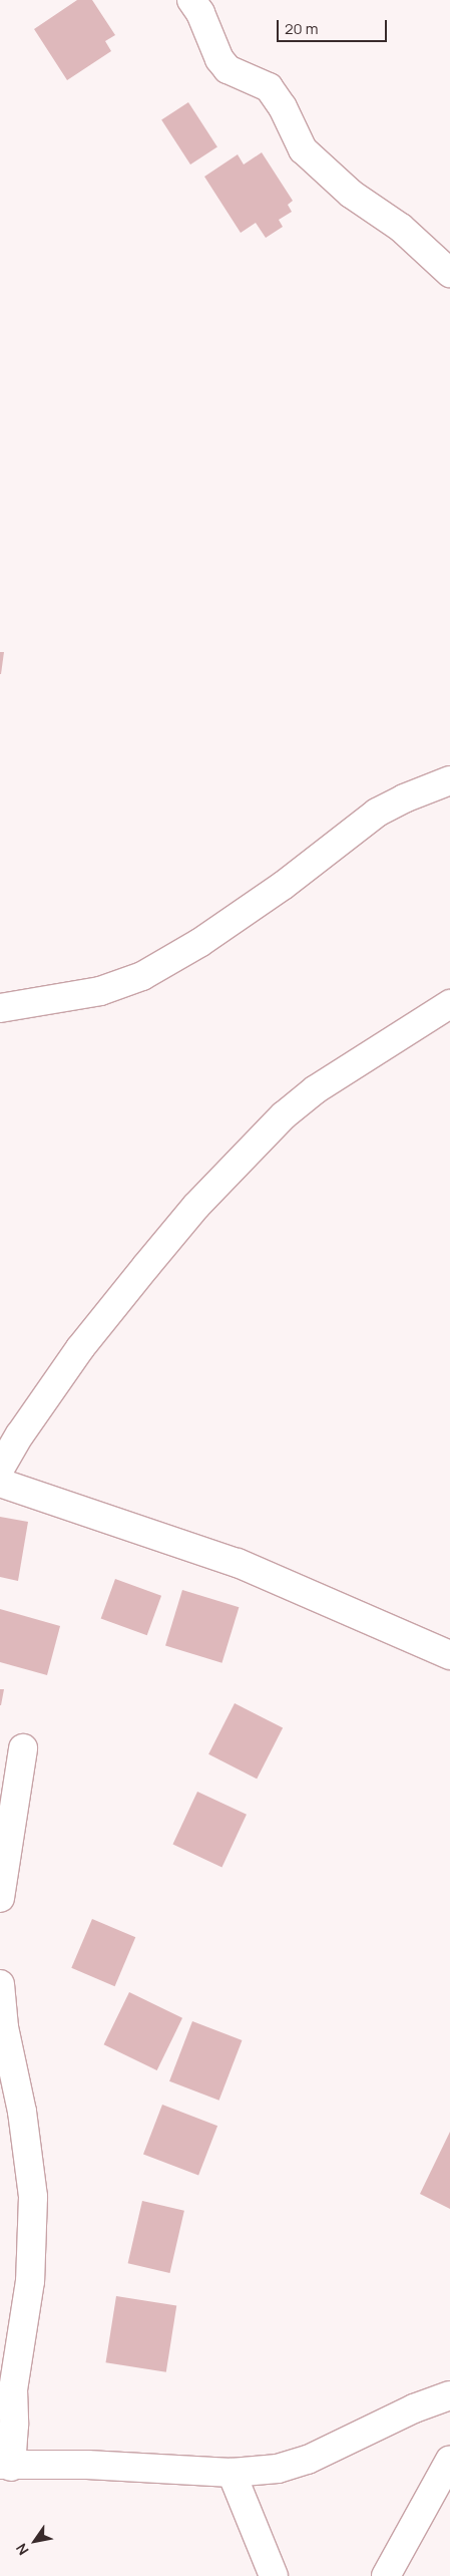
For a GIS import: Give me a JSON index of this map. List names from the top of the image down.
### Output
{
  "scale_bar": "20 m",
  "north": "bottom left"
}
